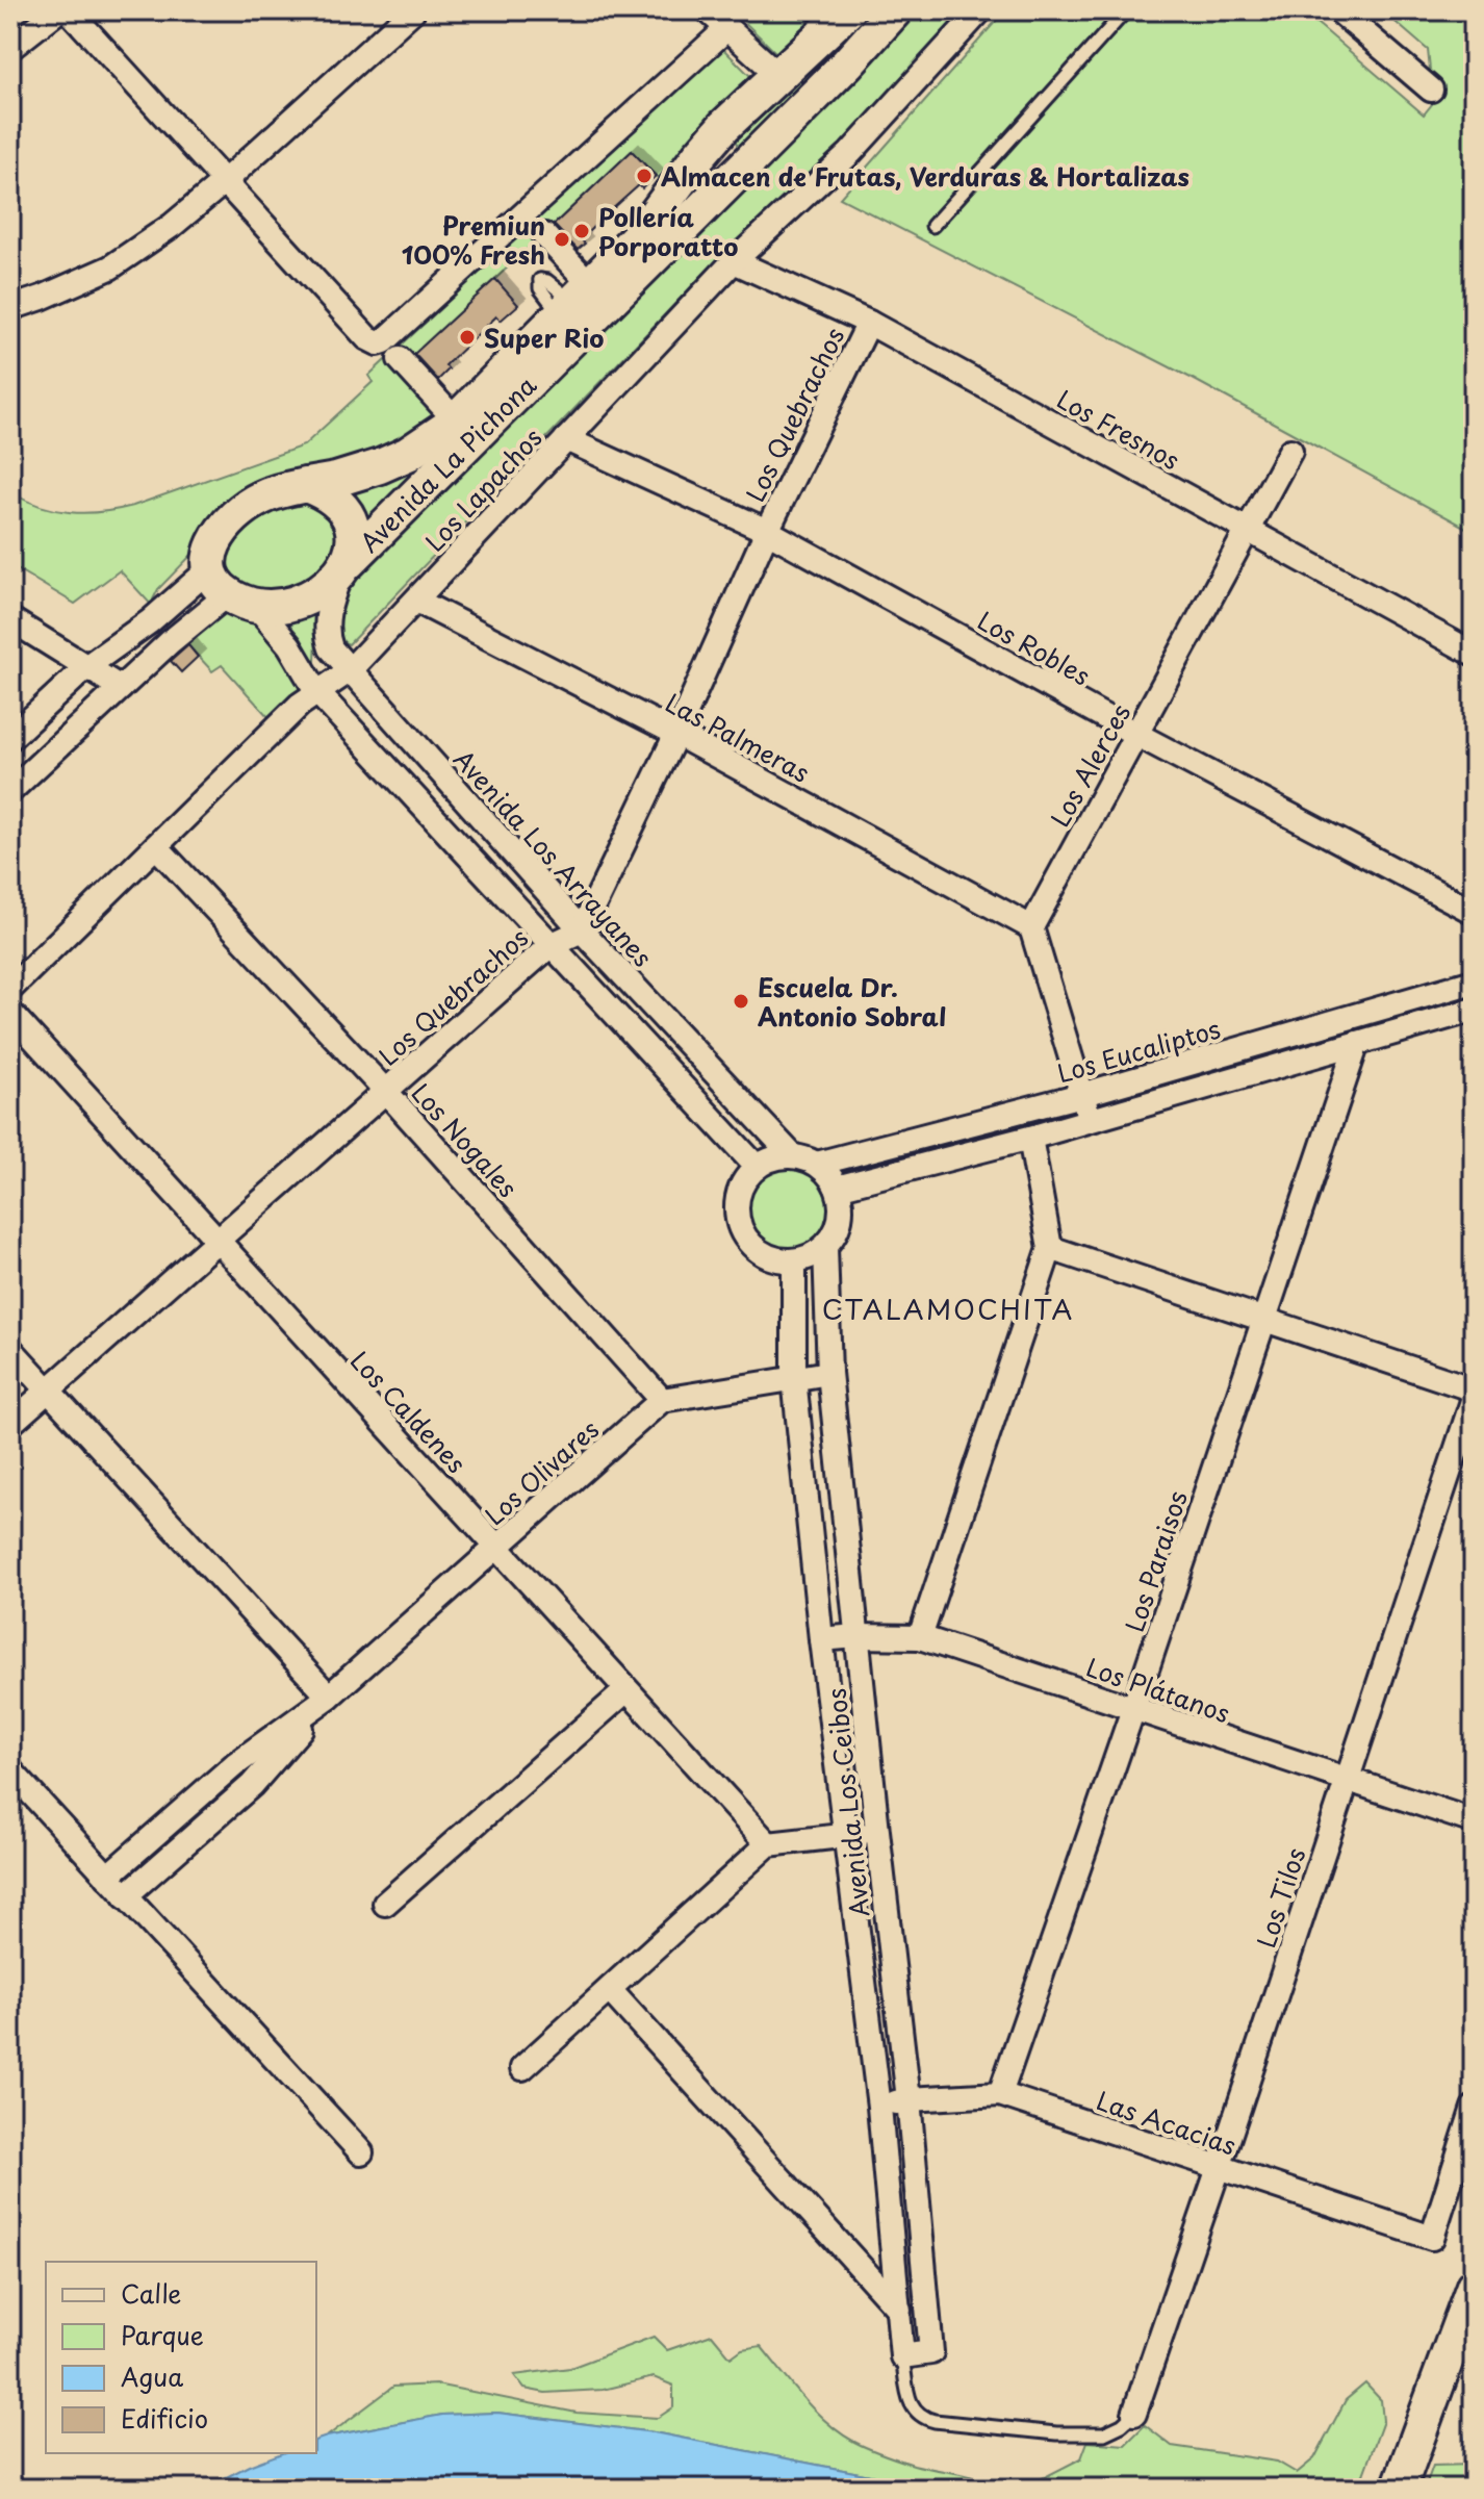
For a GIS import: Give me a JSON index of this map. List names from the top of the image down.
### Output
{
  "streets": {
    "main road": ["Avenida La Pichona"],
    "street": [
      "Los Quebrachos",
      "Los Fresnos",
      "Los Lapachos",
      "Los Robles",
      "Las Palmeras",
      "Los Alerces",
      "Avenida Los Arrayanes",
      "Los Eucaliptos",
      "Los Nogales",
      "Los Caldenes",
      "Los Olivares",
      "Los Paraisos",
      "Los Plátanos",
      "Avenida Los Ceibos",
      "Los Tilos",
      "Las Acacias"
    ]
  },
  "crossings": [
    ["Los Quebrachos", "Los Fresnos"],
    ["Los Quebrachos", "Los Robles"],
    ["Los Quebrachos", "Las Palmeras"],
    ["Los Quebrachos", "Avenida Los Arrayanes"],
    ["Los Quebrachos", "Los Nogales"],
    ["Los Quebrachos", "Los Caldenes"],
    ["Los Fresnos", "Los Lapachos"],
    ["Los Fresnos", "Los Alerces"],
    ["Avenida La Pichona", "Avenida Los Arrayanes"],
    ["Los Lapachos", "Los Robles"],
    ["Los Lapachos", "Las Palmeras"],
    ["Los Lapachos", "Avenida Los Arrayanes"],
    ["Los Lapachos", "Los Nogales"],
    ["Los Robles", "Los Alerces"],
    ["Las Palmeras", "Los Alerces"],
    ["Avenida Los Arrayanes", "Los Eucaliptos"],
    ["Avenida Los Arrayanes", "Avenida Los Ceibos"],
    ["Los Eucaliptos", "Avenida Los Ceibos"],
    ["Los Nogales", "Los Olivares"],
    ["Los Caldenes", "Los Olivares"],
    ["Los Paraisos", "Los Plátanos"],
    ["Los Paraisos", "Las Acacias"],
    ["Los Plátanos", "Avenida Los Ceibos"],
    ["Los Plátanos", "Los Tilos"],
    ["Avenida Los Ceibos", "Las Acacias"],
    ["Los Tilos", "Las Acacias"]
  ],
  "districts": ["CTALAMOCHITA"],
  "places": [
    "Almacen de Frutas, Verduras & Hortalizas",
    "Pollería Porporatto",
    "Premiun 100% Fresh",
    "Super Rio",
    "Escuela Dr. Antonio Sobral"
  ],
  "legend": [
    "Calle",
    "Parque",
    "Agua",
    "Edificio"
  ]
}
